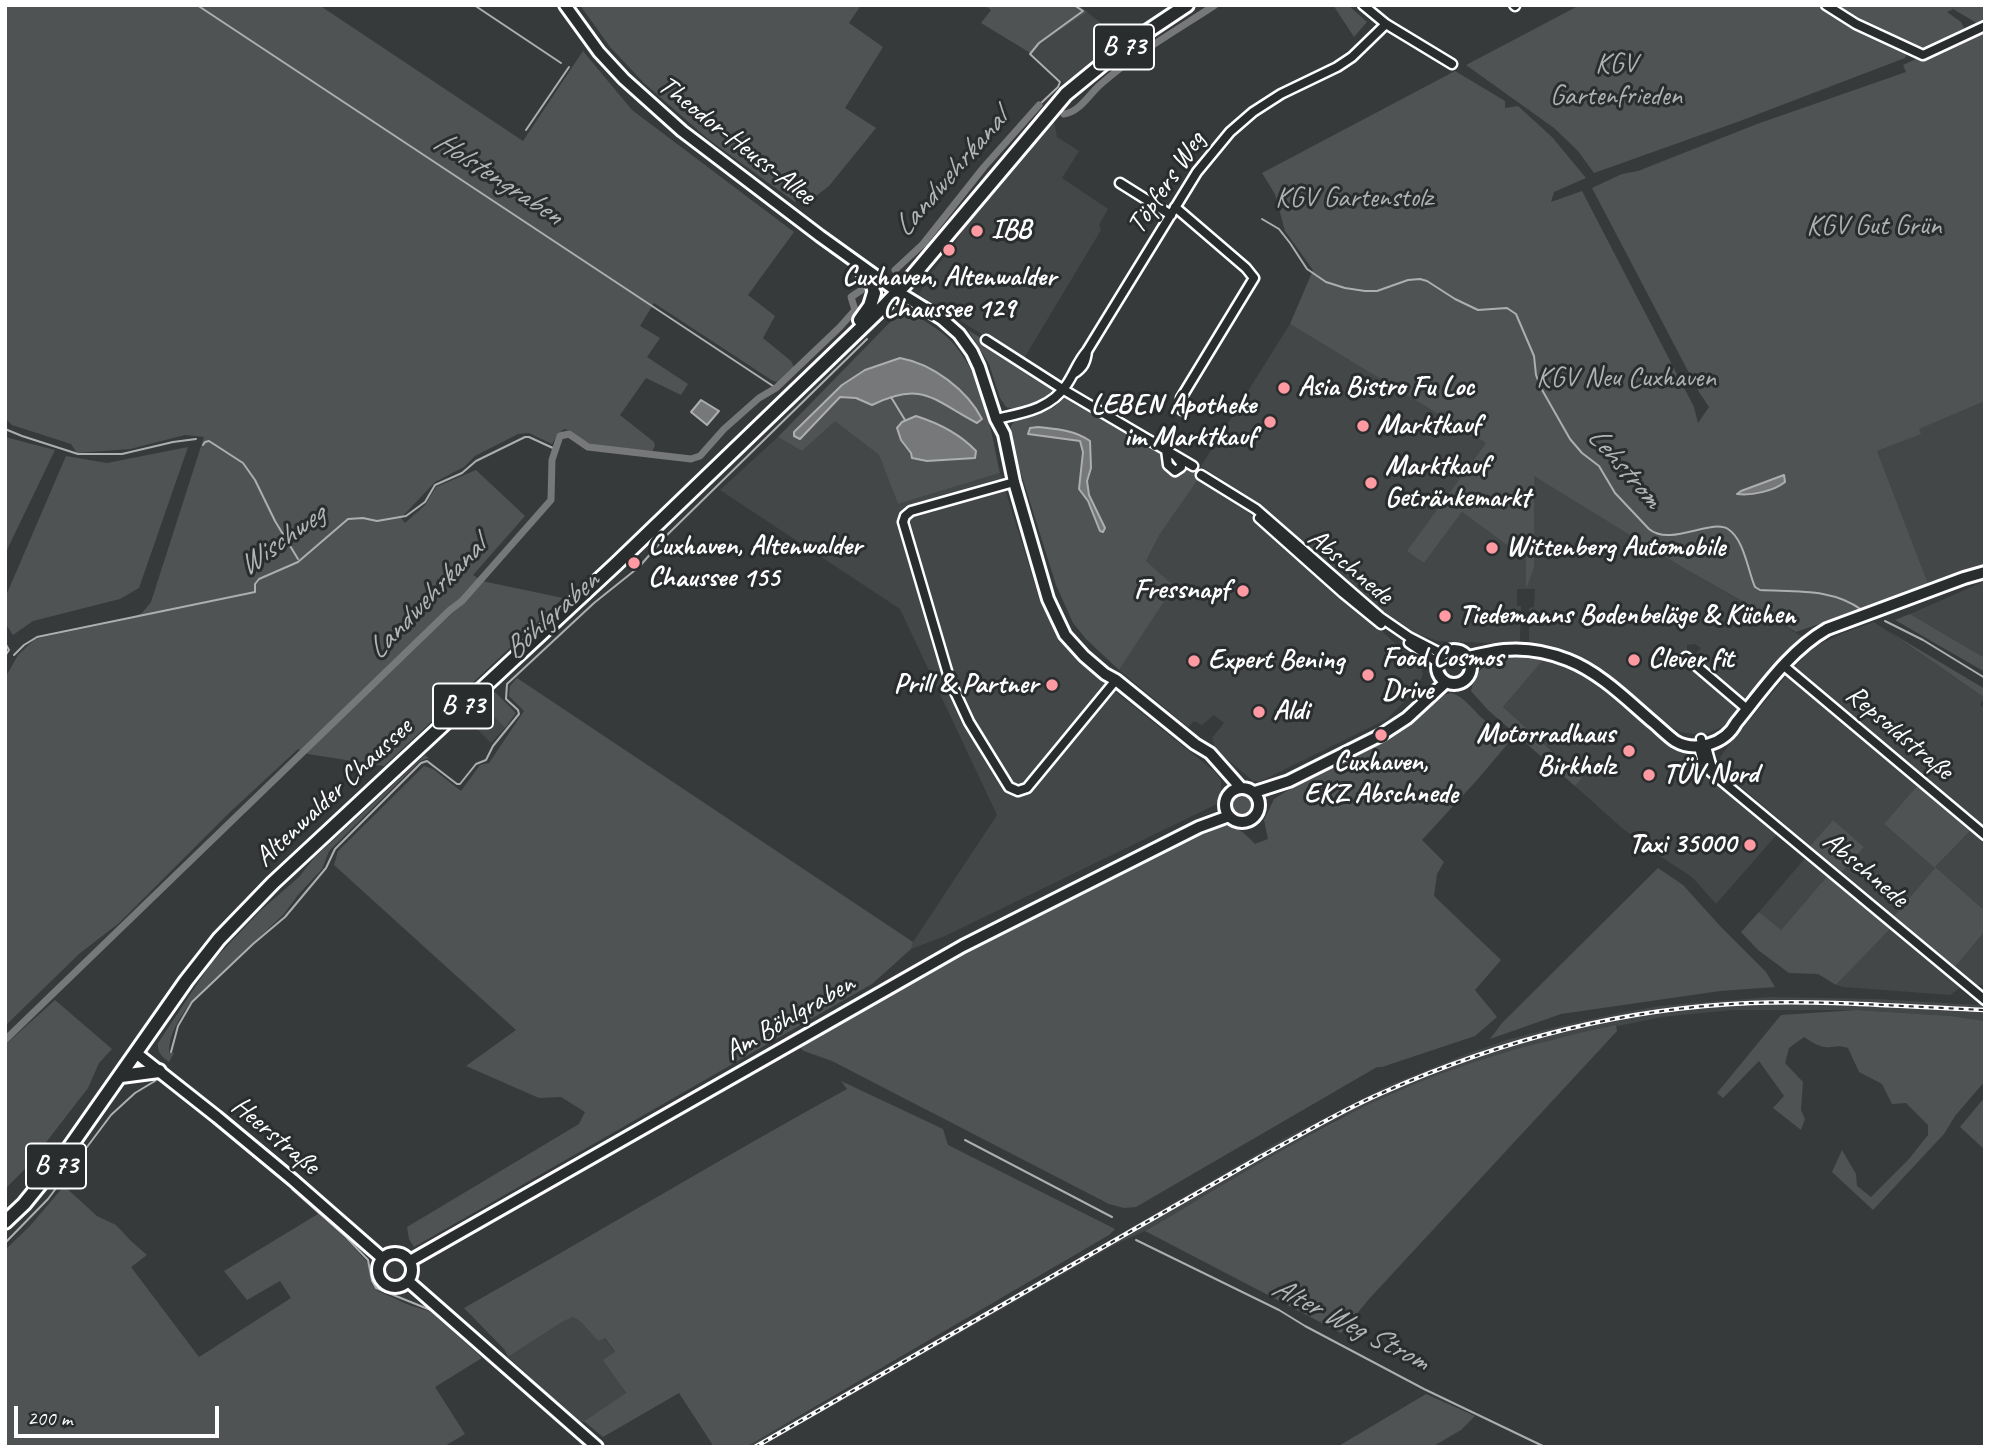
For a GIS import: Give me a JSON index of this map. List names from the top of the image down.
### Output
{
  "streets": {
    "main road": ["B 73", "Altenwalder Chaussee"],
    "street": [
      "Theodor-Heuss-Allee",
      "Töpfers Weg",
      "Abschnede",
      "Repsoldstraße",
      "Am Böhlgraben",
      "Heerstraße"
    ]
  },
  "crossings": [
    ["Theodor-Heuss-Allee", "Töpfers Weg"],
    ["Theodor-Heuss-Allee", "Altenwalder Chaussee"],
    ["Altenwalder Chaussee", "Heerstraße"],
    ["Am Böhlgraben", "Heerstraße"]
  ],
  "water": [
    "Landwehrkanal",
    "Holstengraben",
    "Lehstrom",
    "Wischweg",
    "Böhlgraben",
    "Alter Weg Strom"
  ],
  "parks": [
    "KGV Gartenfrieden",
    "KGV Gartenstolz",
    "KGV Gut Grün",
    "KGV Neu Cuxhaven"
  ],
  "places": [
    "IBB",
    "Cuxhaven, Altenwalder Chaussee 129",
    "Asia Bistro Fu Loc",
    "LEBEN Apotheke im Marktkauf",
    "Marktkauf",
    "Marktkauf Getränkemarkt",
    "Wittenberg Automobile",
    "Cuxhaven, Altenwalder Chaussee 155",
    "Fressnapf",
    "Tiedemanns Bodenbeläge & Küchen",
    "Clever fit",
    "Expert Bening",
    "Food Cosmos Drive",
    "Prill & Partner",
    "Aldi",
    "Cuxhaven, EKZ Abschnede",
    "Motorradhaus Birkholz",
    "TÜV Nord",
    "Taxi 35000"
  ],
  "scale_bar": "200 m"
}
